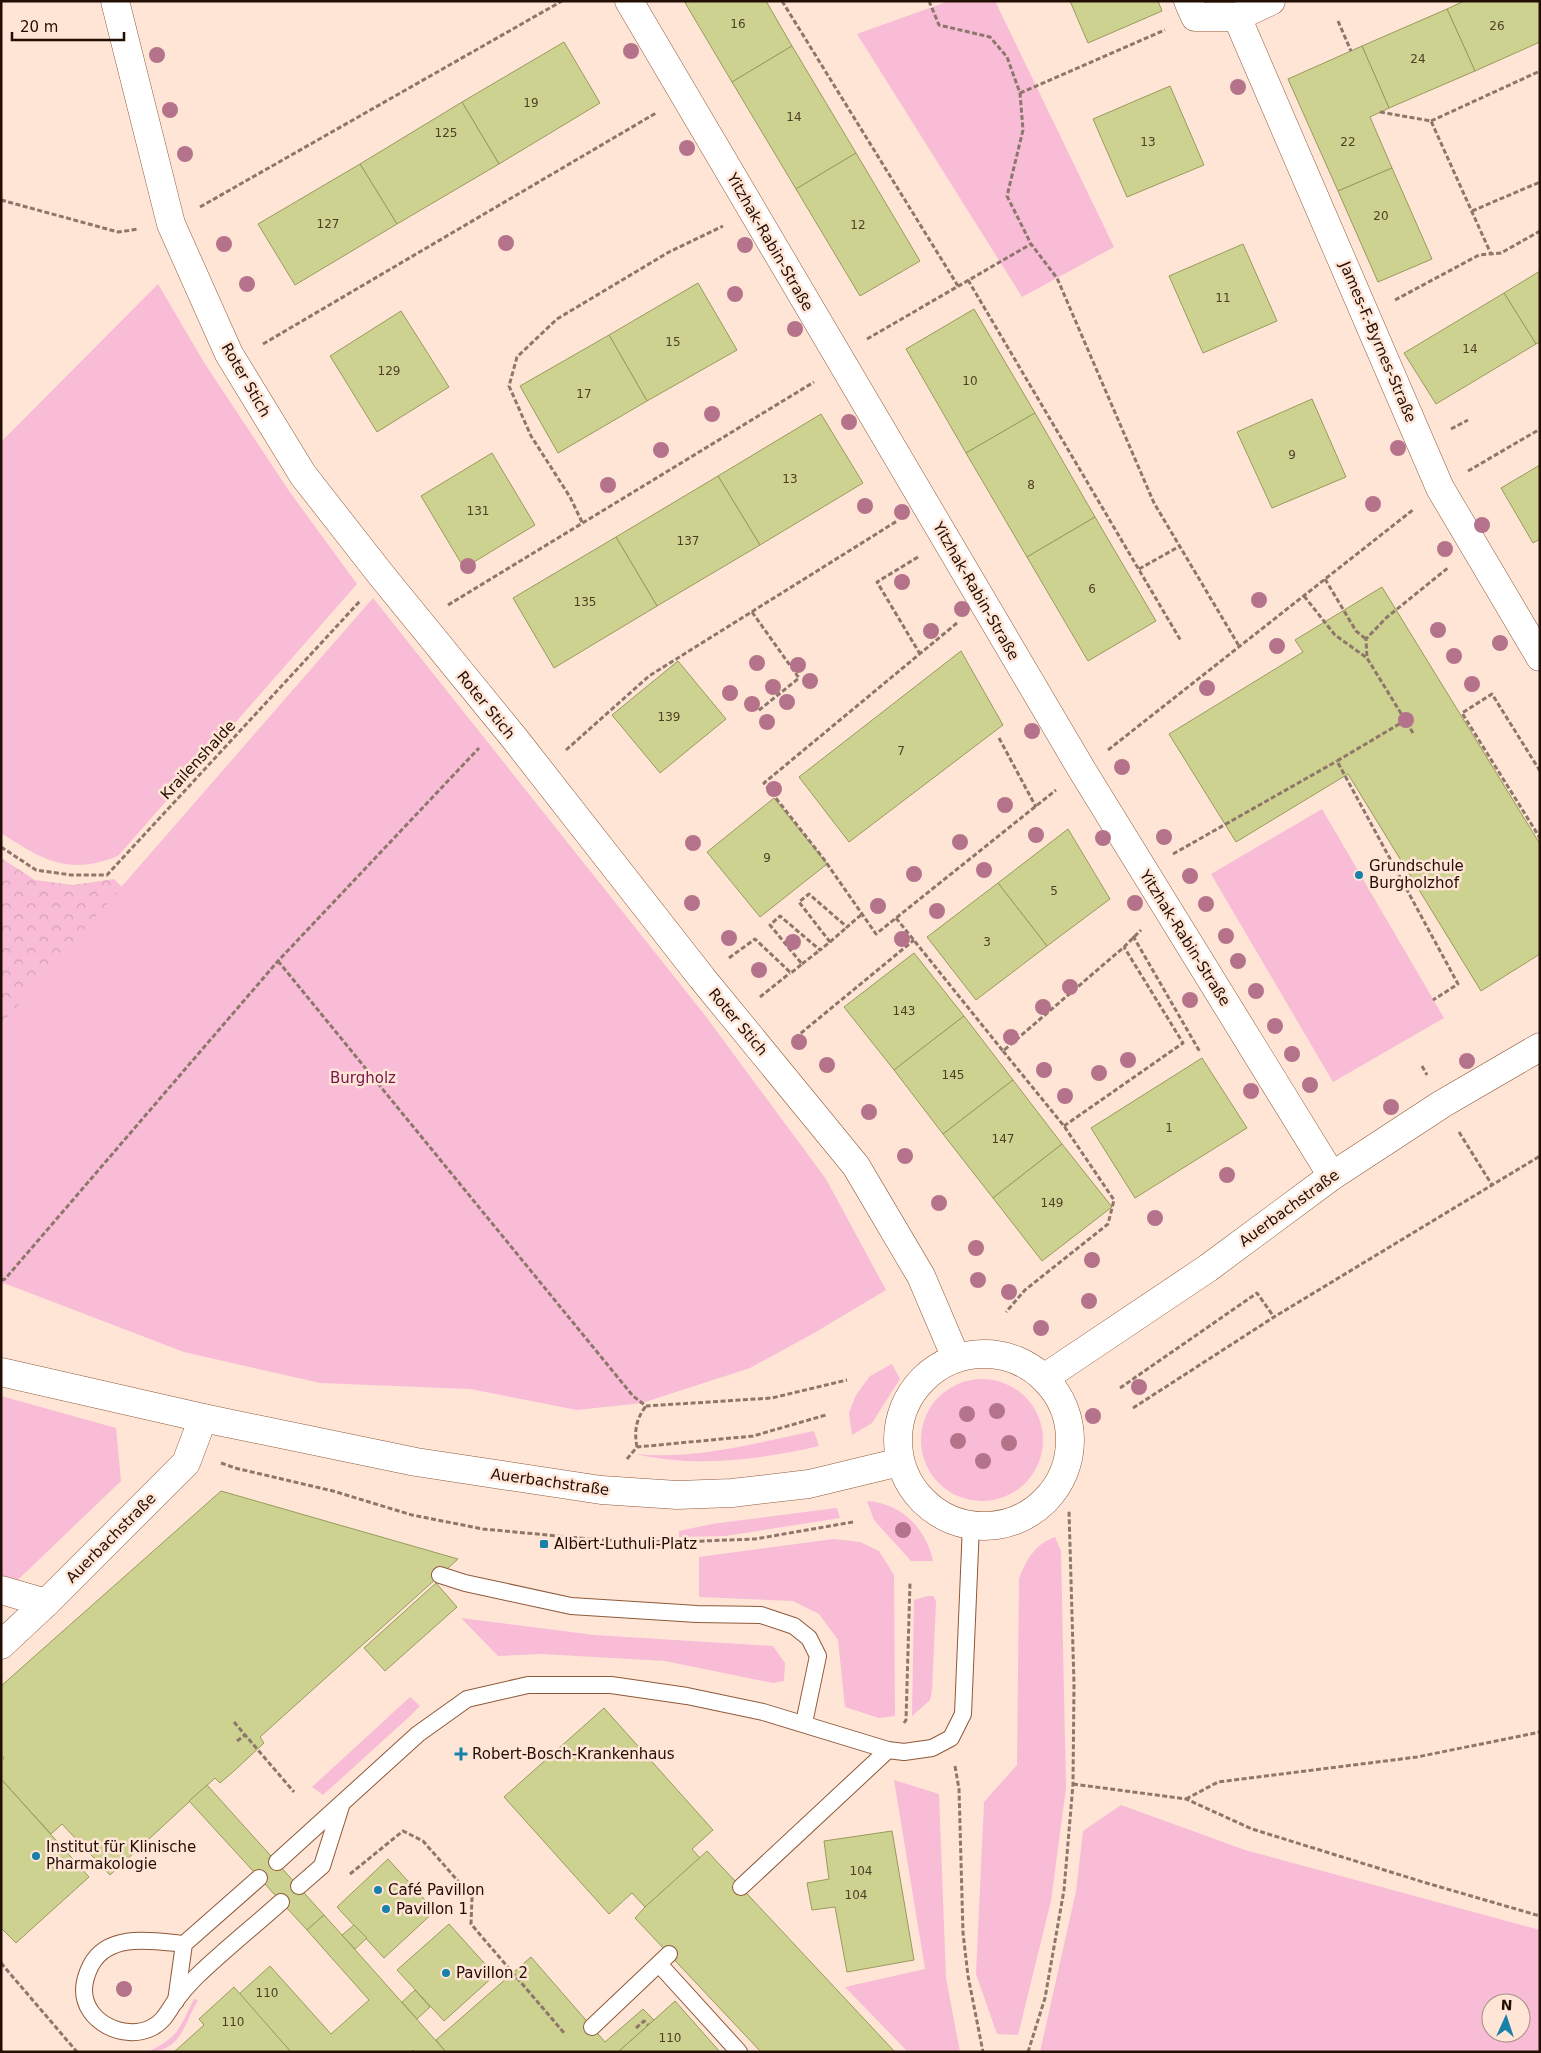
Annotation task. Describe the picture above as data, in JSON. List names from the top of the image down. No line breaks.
{"streets":{"street":["Yitzhak-Rabin-Straße","James-F.-Byrnes-Straße","Roter Stich","Auerbachstraße"],"path":["Krailenshalde"]},"crossings":[["Yitzhak-Rabin-Straße","Auerbachstraße"],["Roter Stich","Krailenshalde"],["Roter Stich","Auerbachstraße"]],"parks":["Burgholz"],"places":{"other":["Grundschule Burgholzhof","Institut für Klinische Pharmakologie","Café Pavillon","Pavillon 1","Pavillon 2"],"transit":["Albert-Luthuli-Platz"],"health":["Robert-Bosch-Krankenhaus"]},"house_numbers":["16","26","24","19","14","125","13","22","20","127","12","11","15","14","129","10","17","9","13","8","131","137","6","135","139","7","9","5","3","143","145","1","147","149","104","104","110","110","110"],"scale_bar":"20 m","north":"top"}
